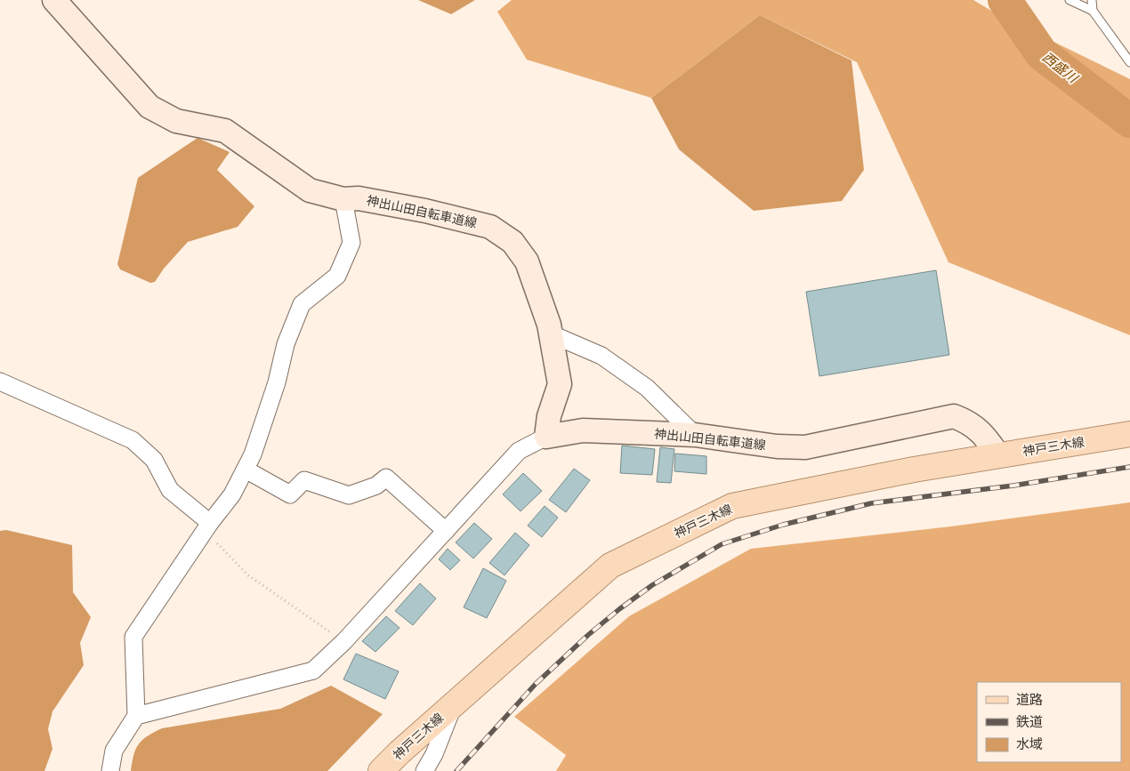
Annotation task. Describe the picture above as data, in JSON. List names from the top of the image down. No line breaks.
{"streets":{"main road":["神出山田自転車道線","神戸三木線"]},"crossings":[["神出山田自転車道線","神戸三木線"]],"water":["西盛川"],"legend":["道路","鉄道","水域"]}
